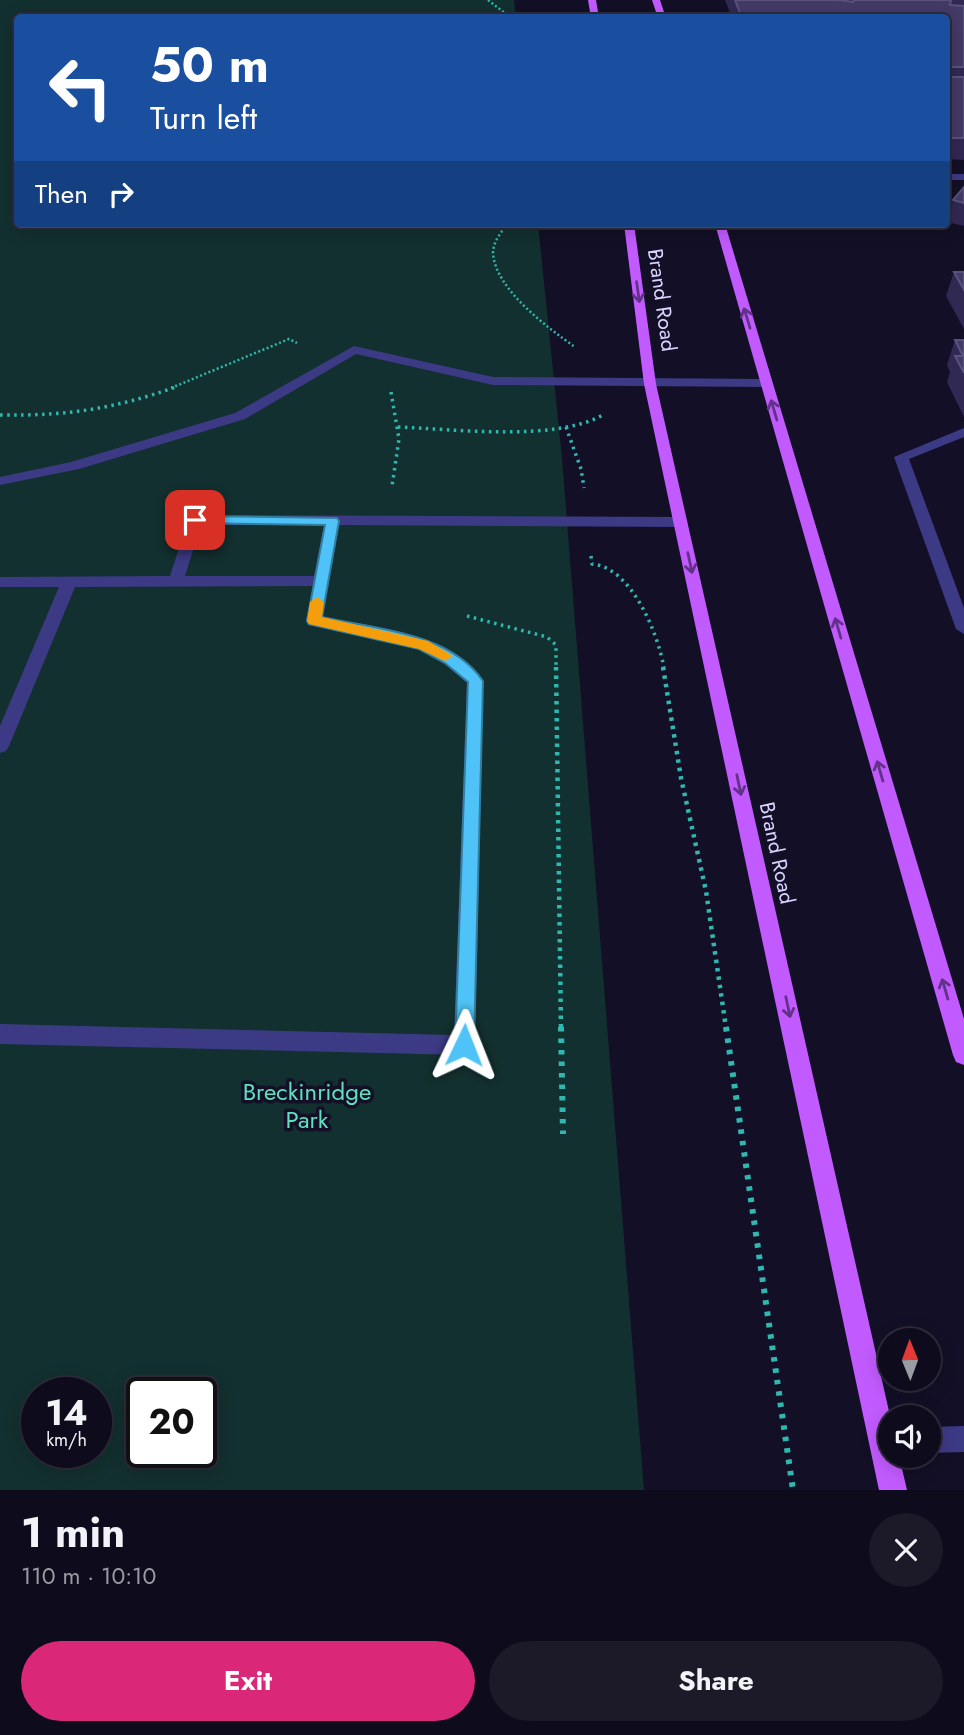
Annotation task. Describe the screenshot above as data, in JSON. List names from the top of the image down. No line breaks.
{"streets":{"main road":["Brand Road"]},"parks":["Breckinridge Park"],"north":"top","page":{"turn":["50 m","Turn left"],"then":"Then","speed":"14 km/h","limit":"20","heading":["1 min","110 m · 10:10"],"buttons":["Exit","Share"]}}
